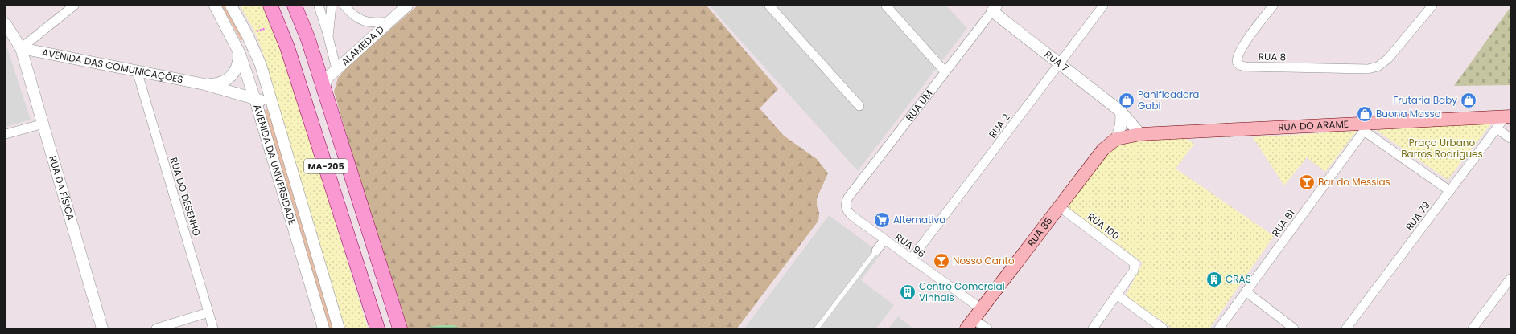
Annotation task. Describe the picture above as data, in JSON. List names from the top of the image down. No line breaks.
{"streets":{"main road":["RUA DO ARAME","MA-205","RUA 85"],"street":["ALAMEDA D","RUA 8","RUA 7","AVENIDA DAS COMUNICAÇÕES","RUA UM","RUA 2","AVENIDA DA UNIVERSIDADE","RUA DA FÍSICA","RUA DO DESENHO","RUA 79","RUA 81","RUA 100","RUA 96"]},"crossings":[["ALAMEDA D","MA-205"],["RUA 7","RUA UM"],["RUA 7","RUA 2"],["RUA 7","RUA DO ARAME"],["AVENIDA DAS COMUNICAÇÕES","AVENIDA DA UNIVERSIDADE"],["AVENIDA DAS COMUNICAÇÕES","RUA DA FÍSICA"],["AVENIDA DAS COMUNICAÇÕES","RUA DO DESENHO"],["RUA UM","RUA 96"],["RUA 2","RUA 96"],["RUA DO ARAME","RUA 79"],["RUA DO ARAME","RUA 81"],["RUA DO ARAME","RUA 85"],["RUA 100","RUA 85"],["RUA 85","RUA 96"]],"parks":["Praça Urbano Barros Rodrigues"],"places":{"shop":["Panificadora Gabi","Frutaria Baby","Buona Massa"],"bar":["Bar do Messias","Nosso Canto"],"supermarket":["Alternativa"],"building":["CRAS","Centro Comercial Vinhais"]}}
